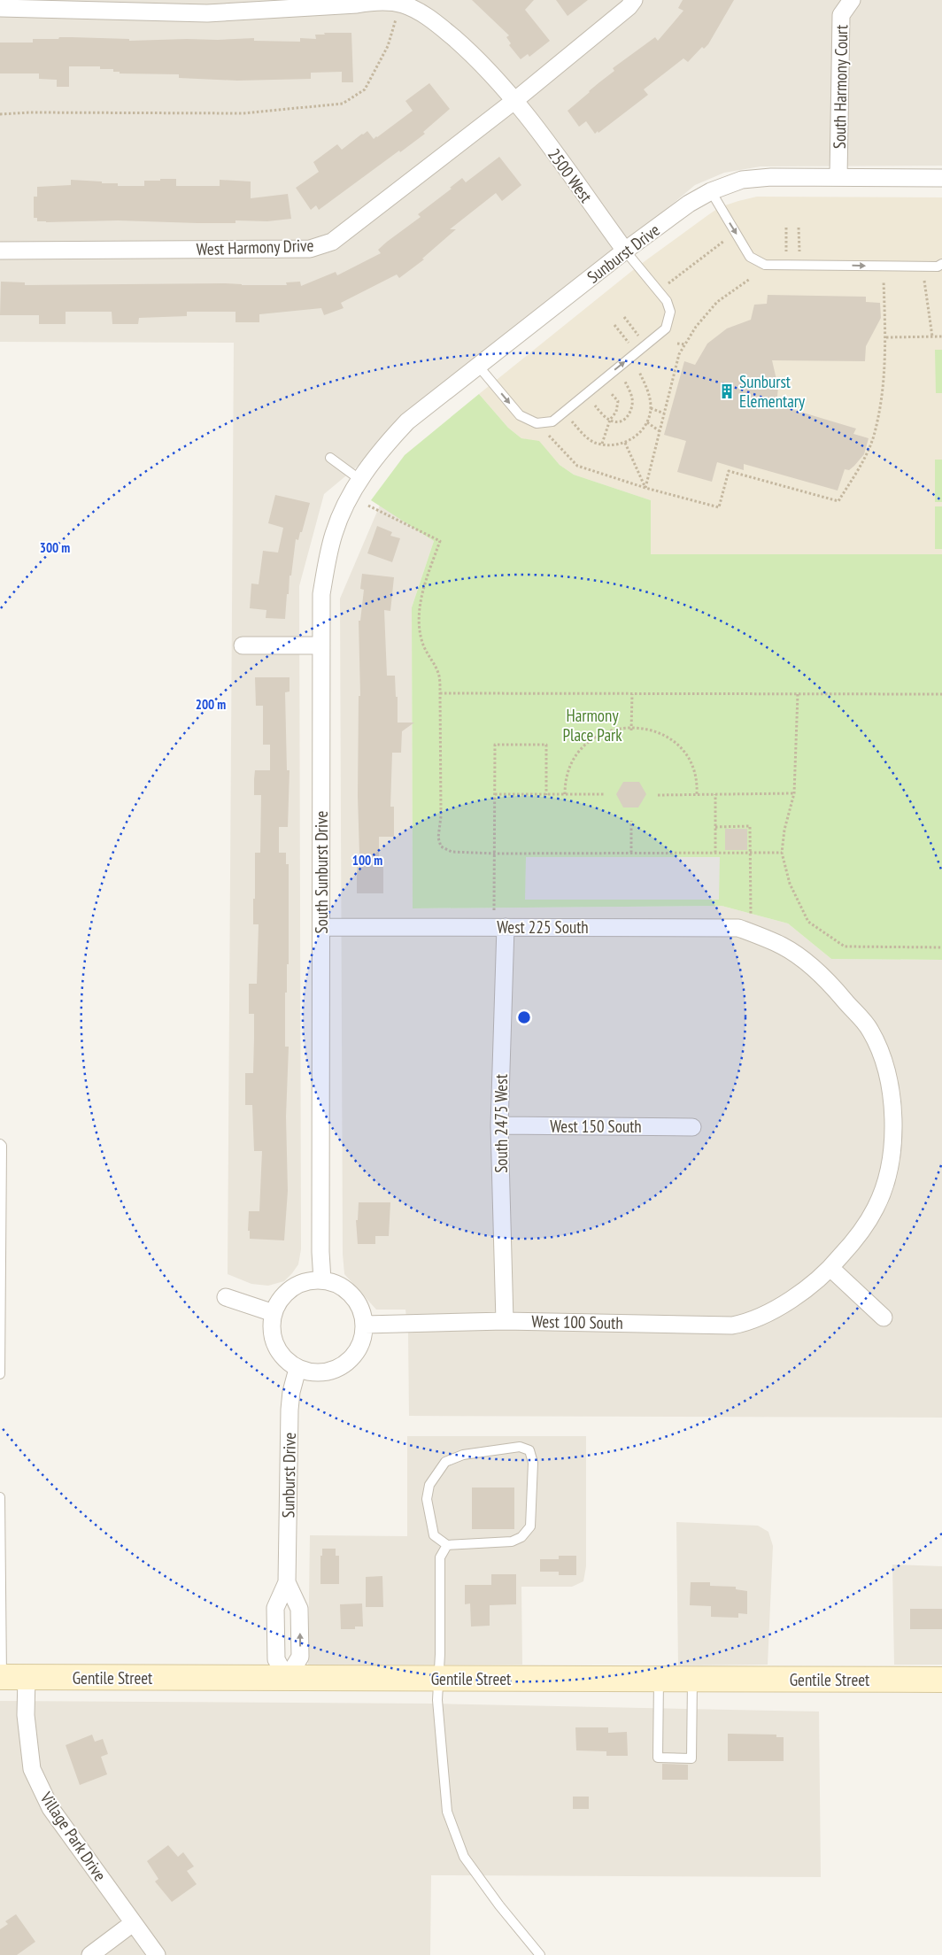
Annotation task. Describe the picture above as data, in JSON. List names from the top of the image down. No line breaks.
{"streets":{"main road":["Gentile Street"],"street":["South Harmony Court","2500 West","West Harmony Drive","Sunburst Drive","South Sunburst Drive","West 225 South","South 2475 West","West 150 South","West 100 South","Village Park Drive"]},"crossings":[["South Harmony Court","Sunburst Drive"],["2500 West","West Harmony Drive"],["2500 West","Sunburst Drive"],["Sunburst Drive","South Sunburst Drive"],["Sunburst Drive","West 100 South"],["Sunburst Drive","Gentile Street"],["South Sunburst Drive","West 225 South"],["South Sunburst Drive","West 100 South"],["West 225 South","South 2475 West"],["West 225 South","West 100 South"],["South 2475 West","West 150 South"],["South 2475 West","West 100 South"],["Gentile Street","Village Park Drive"]],"parks":["Harmony Place Park"],"places":{"building":["Sunburst Elementary"]},"rings":["300 m","200 m","100 m"]}
